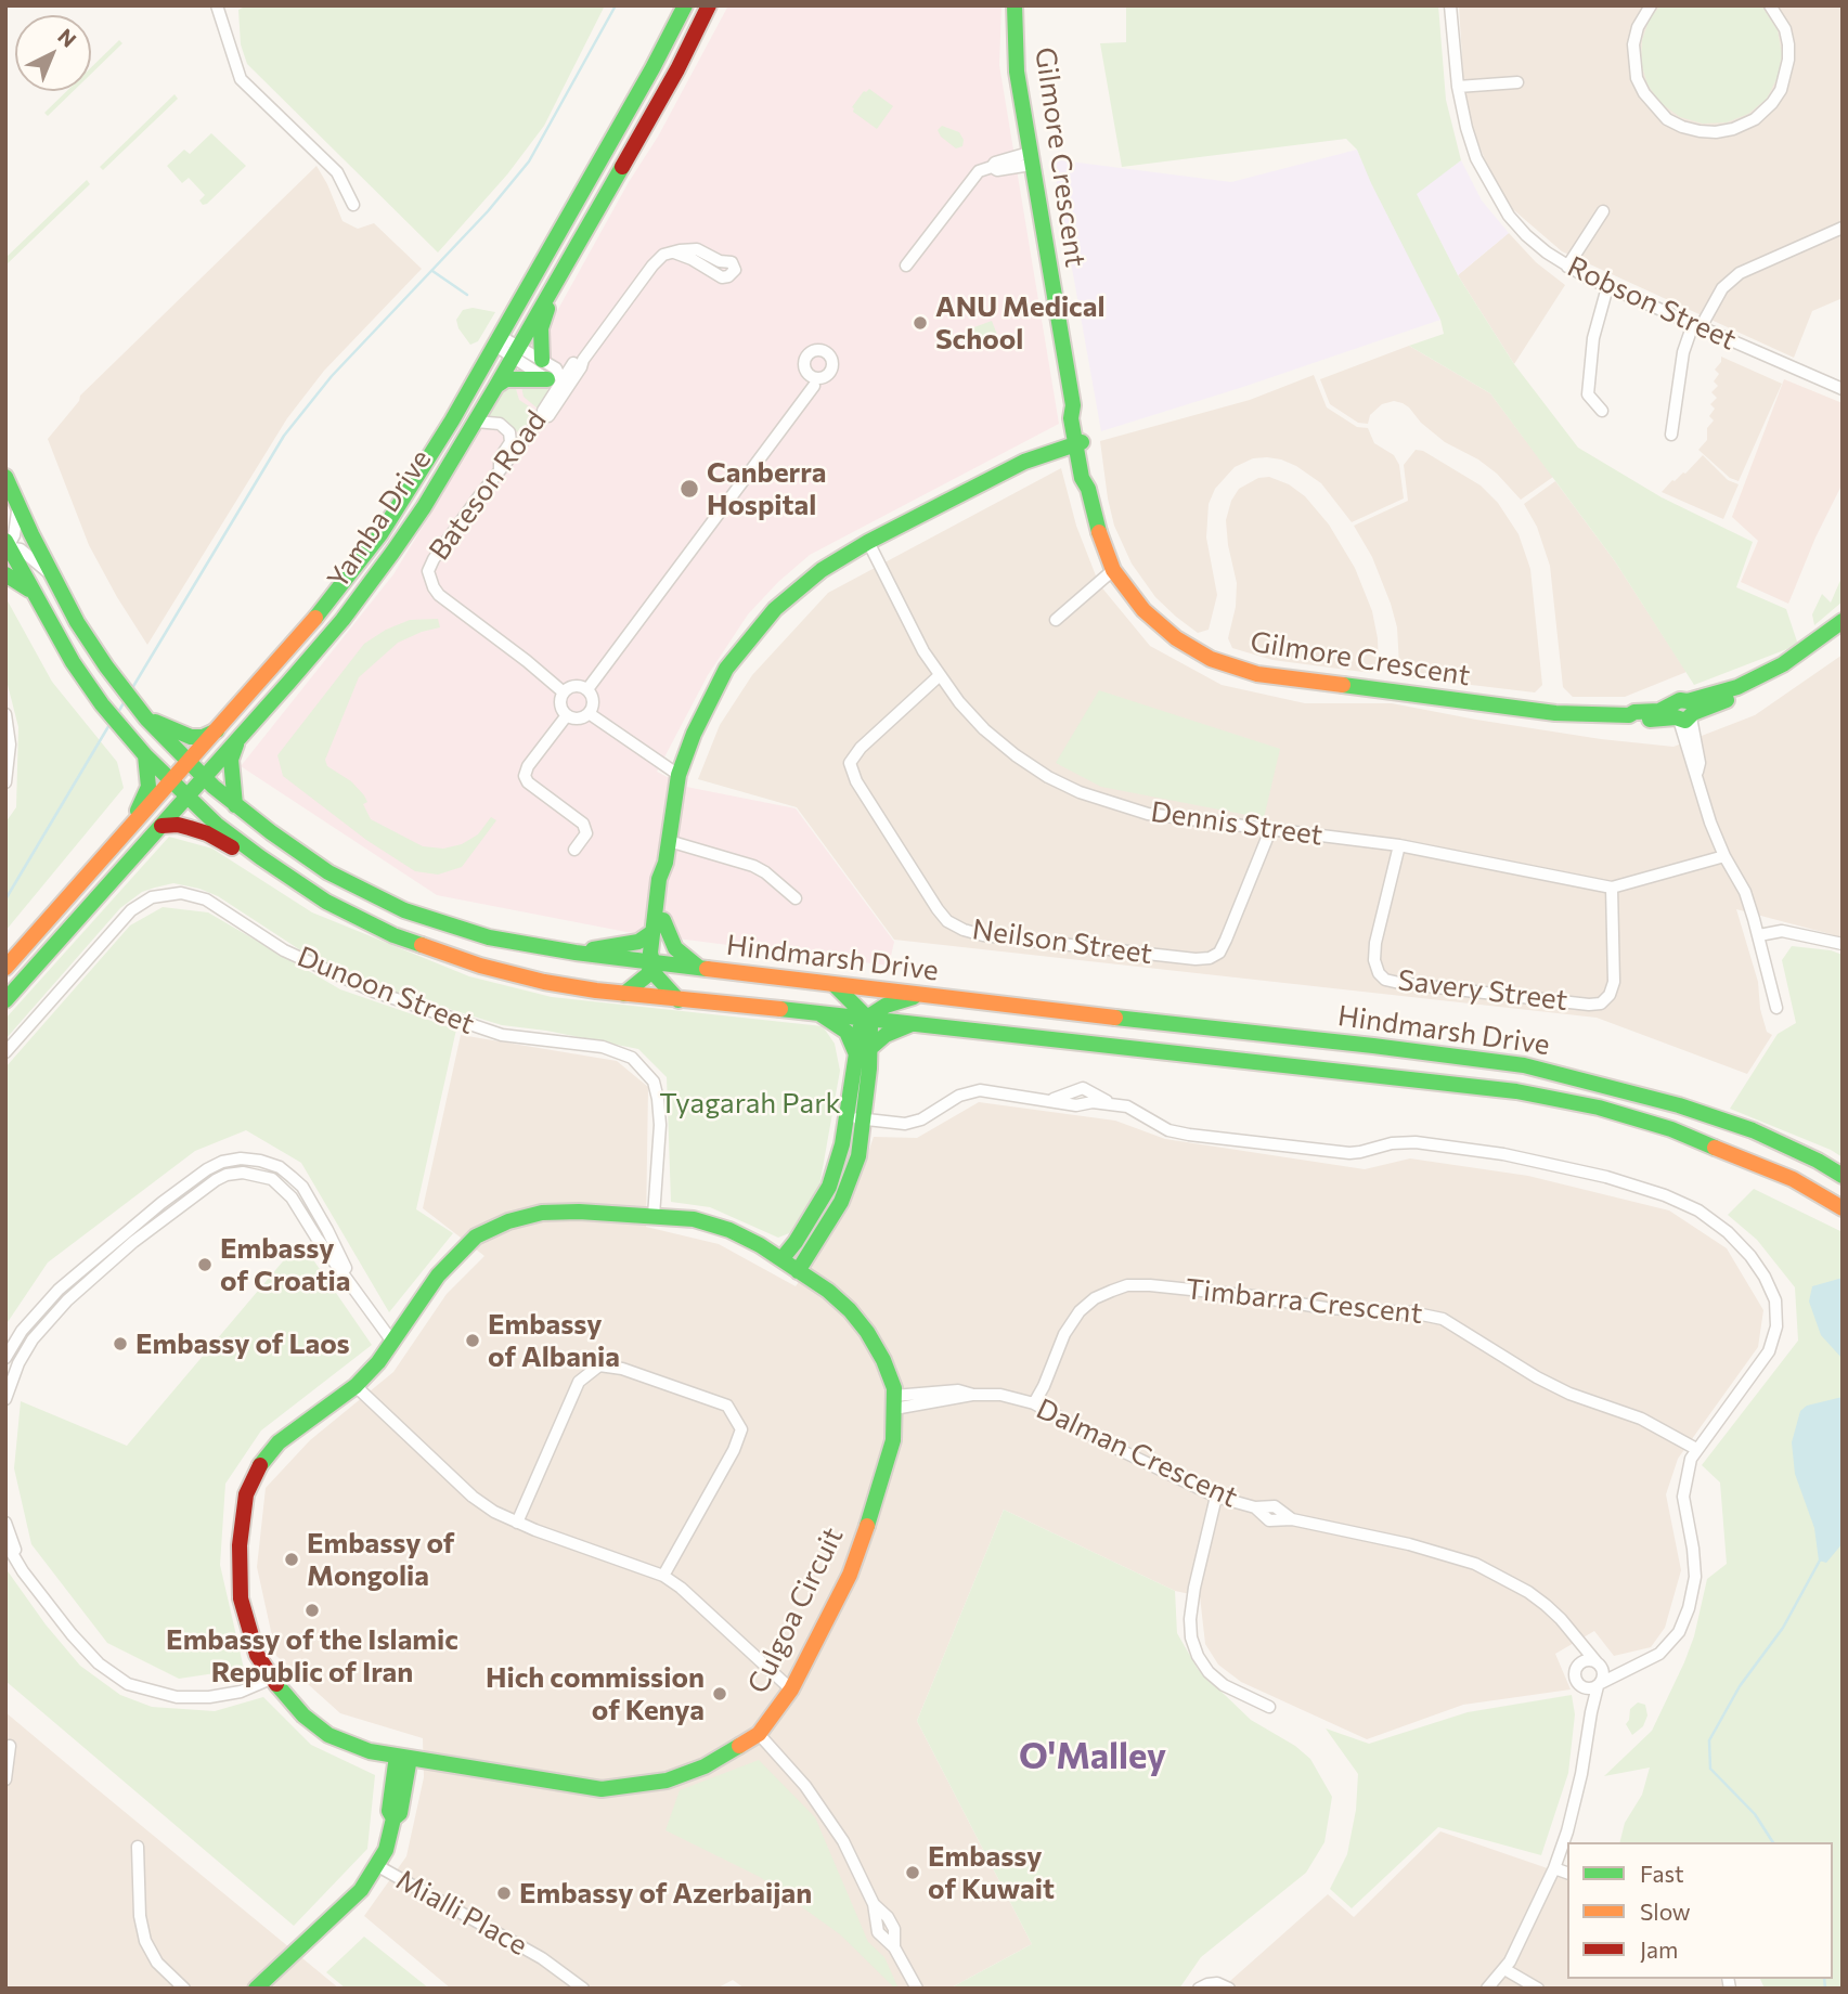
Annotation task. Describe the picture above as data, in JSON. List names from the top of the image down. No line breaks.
{"streets":{"main road":["Gilmore Crescent","Yamba Drive","Hindmarsh Drive","Culgoa Circuit"],"street":["Robson Street","Bateson Road","Dennis Street","Neilson Street","Dunoon Street","Savery Street","Timbarra Crescent","Dalman Crescent","Mialli Place"]},"crossings":[["Bateson Road","Yamba Drive"],["Yamba Drive","Hindmarsh Drive"],["Dennis Street","Neilson Street"],["Dennis Street","Savery Street"],["Dunoon Street","Culgoa Circuit"],["Timbarra Crescent","Dalman Crescent"],["Dalman Crescent","Culgoa Circuit"]],"districts":["O'Malley"],"parks":["Tyagarah Park"],"places":["ANU Medical School","Canberra Hospital","Embassy of Croatia","Embassy of Albania","Embassy of Laos","Embassy of Mongolia","Embassy of the Islamic Republic of Iran","Hich commission of Kenya","Embassy of Kuwait","Embassy of Azerbaijan"],"legend":["Fast","Slow","Jam"],"north":"top right"}
